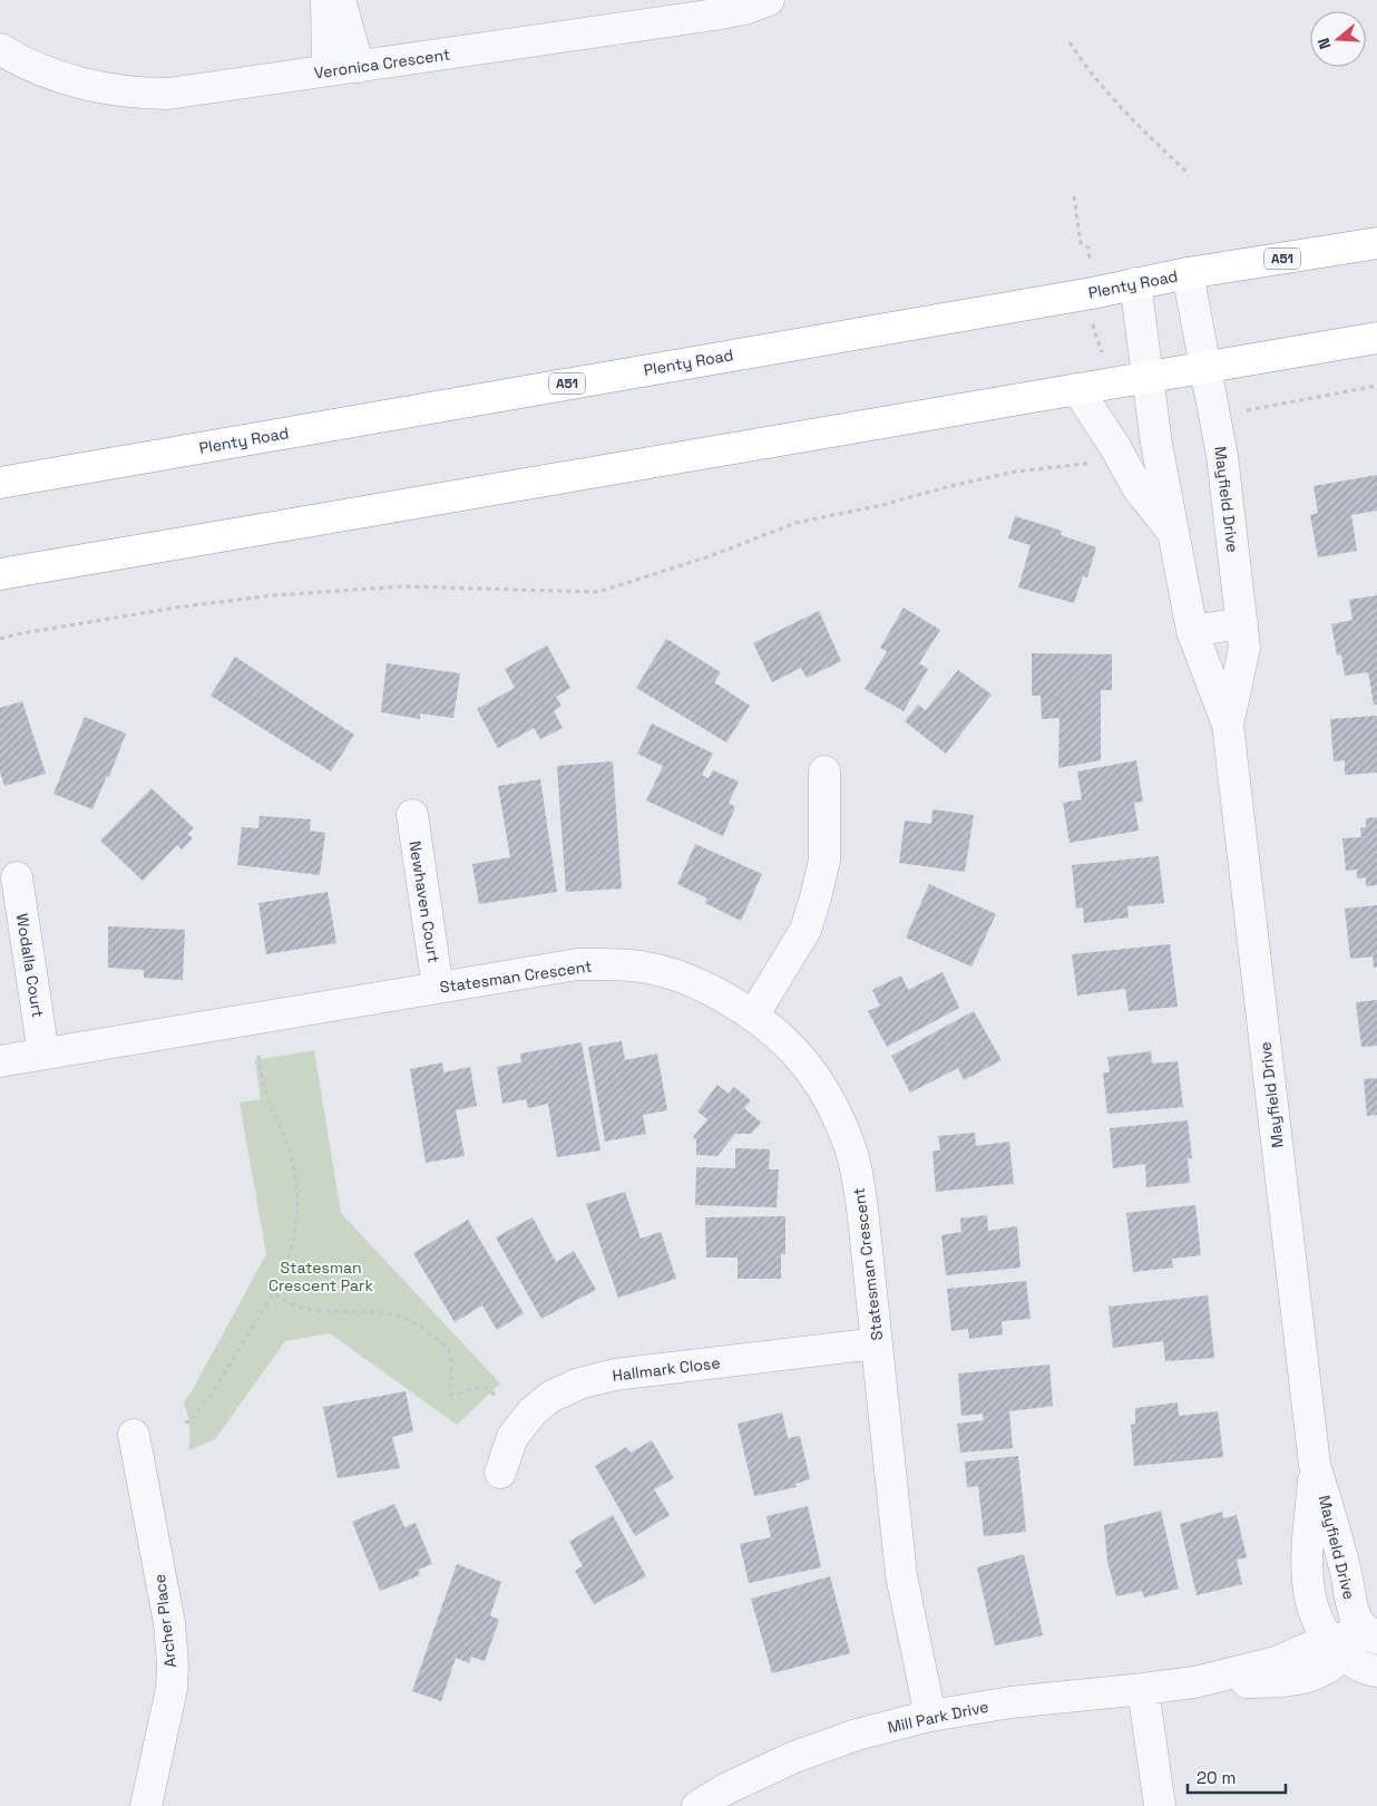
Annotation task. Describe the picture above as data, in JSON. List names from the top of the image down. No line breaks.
{"streets":{"highway":["A51","Plenty Road"],"street":["Veronica Crescent","Mayfield Drive","Newhaven Court","Wodalla Court","Statesman Crescent","Hallmark Close","Archer Place","Mill Park Drive"]},"crossings":[["Plenty Road","Mayfield Drive"],["Mayfield Drive","Mill Park Drive"],["Newhaven Court","Statesman Crescent"],["Wodalla Court","Statesman Crescent"],["Statesman Crescent","Hallmark Close"],["Statesman Crescent","Mill Park Drive"]],"parks":["Statesman Crescent Park"],"scale_bar":"20 m","north":"left"}
